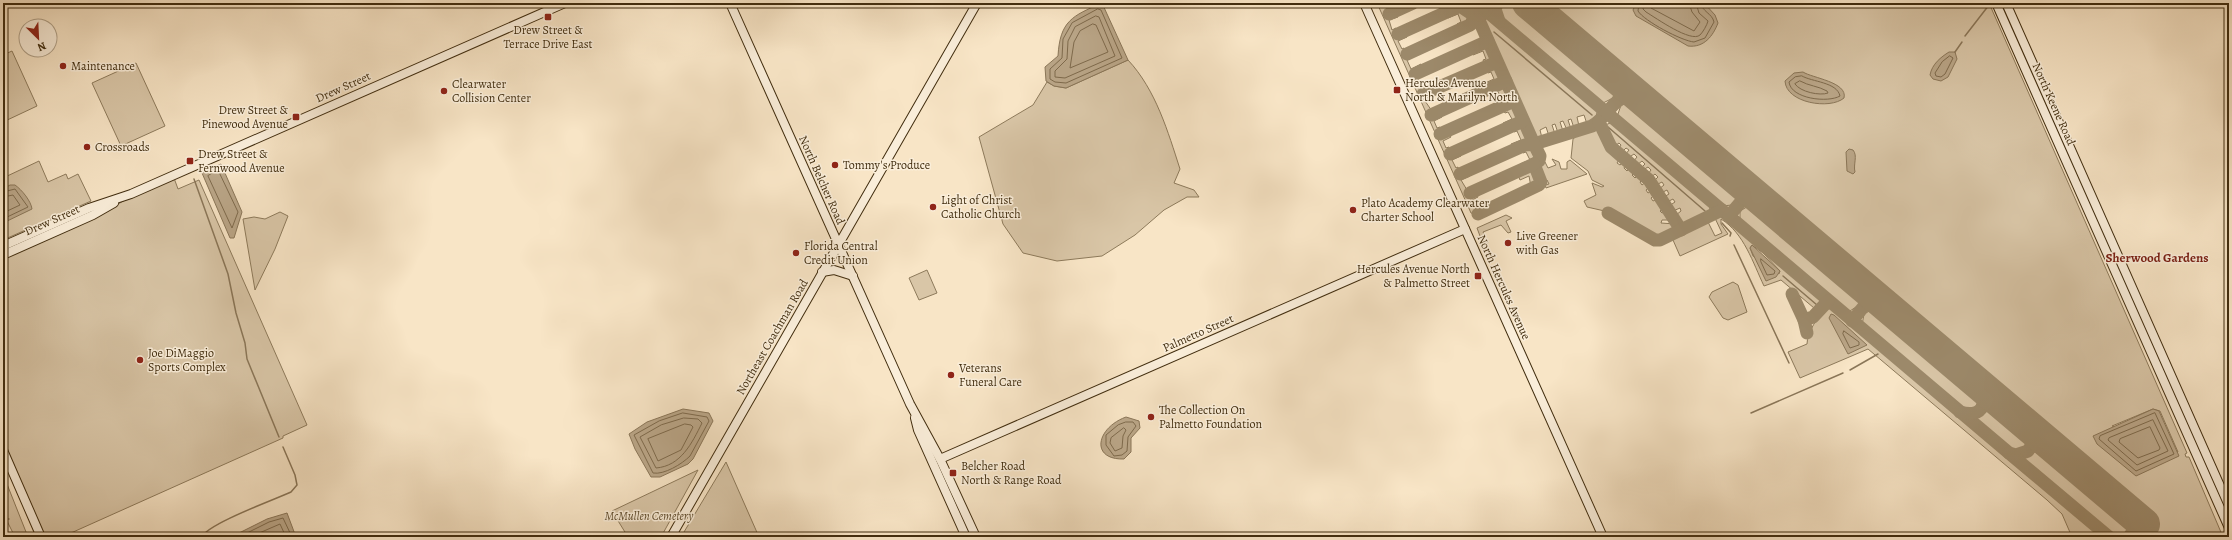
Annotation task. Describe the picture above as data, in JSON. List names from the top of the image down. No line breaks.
{"streets":{"main road":["Drew Street","North Keene Road","North Belcher Road","North Hercules Avenue","Palmetto Street","Northeast Coachman Road"]},"crossings":[["North Belcher Road","Palmetto Street"],["North Belcher Road","Northeast Coachman Road"],["North Hercules Avenue","Palmetto Street"]],"districts":["Sherwood Gardens"],"parks":["McMullen Cemetery"],"places":{"transit":["Drew Street & Terrace Drive East","Hercules Avenue North & Marilyn North","Drew Street & Pinewood Avenue","Drew Street & Fernwood Avenue","Hercules Avenue North & Palmetto Street","Belcher Road North & Range Road"],"other":["Maintenance","Clearwater Collision Center","Crossroads","Tommy's Produce","Light of Christ Catholic Church","Plato Academy Clearwater Charter School","Live Greener with Gas","Florida Central Credit Union","Joe DiMaggio Sports Complex","Veterans Funeral Care","The Collection On Palmetto Foundation"]},"north":"bottom right"}
